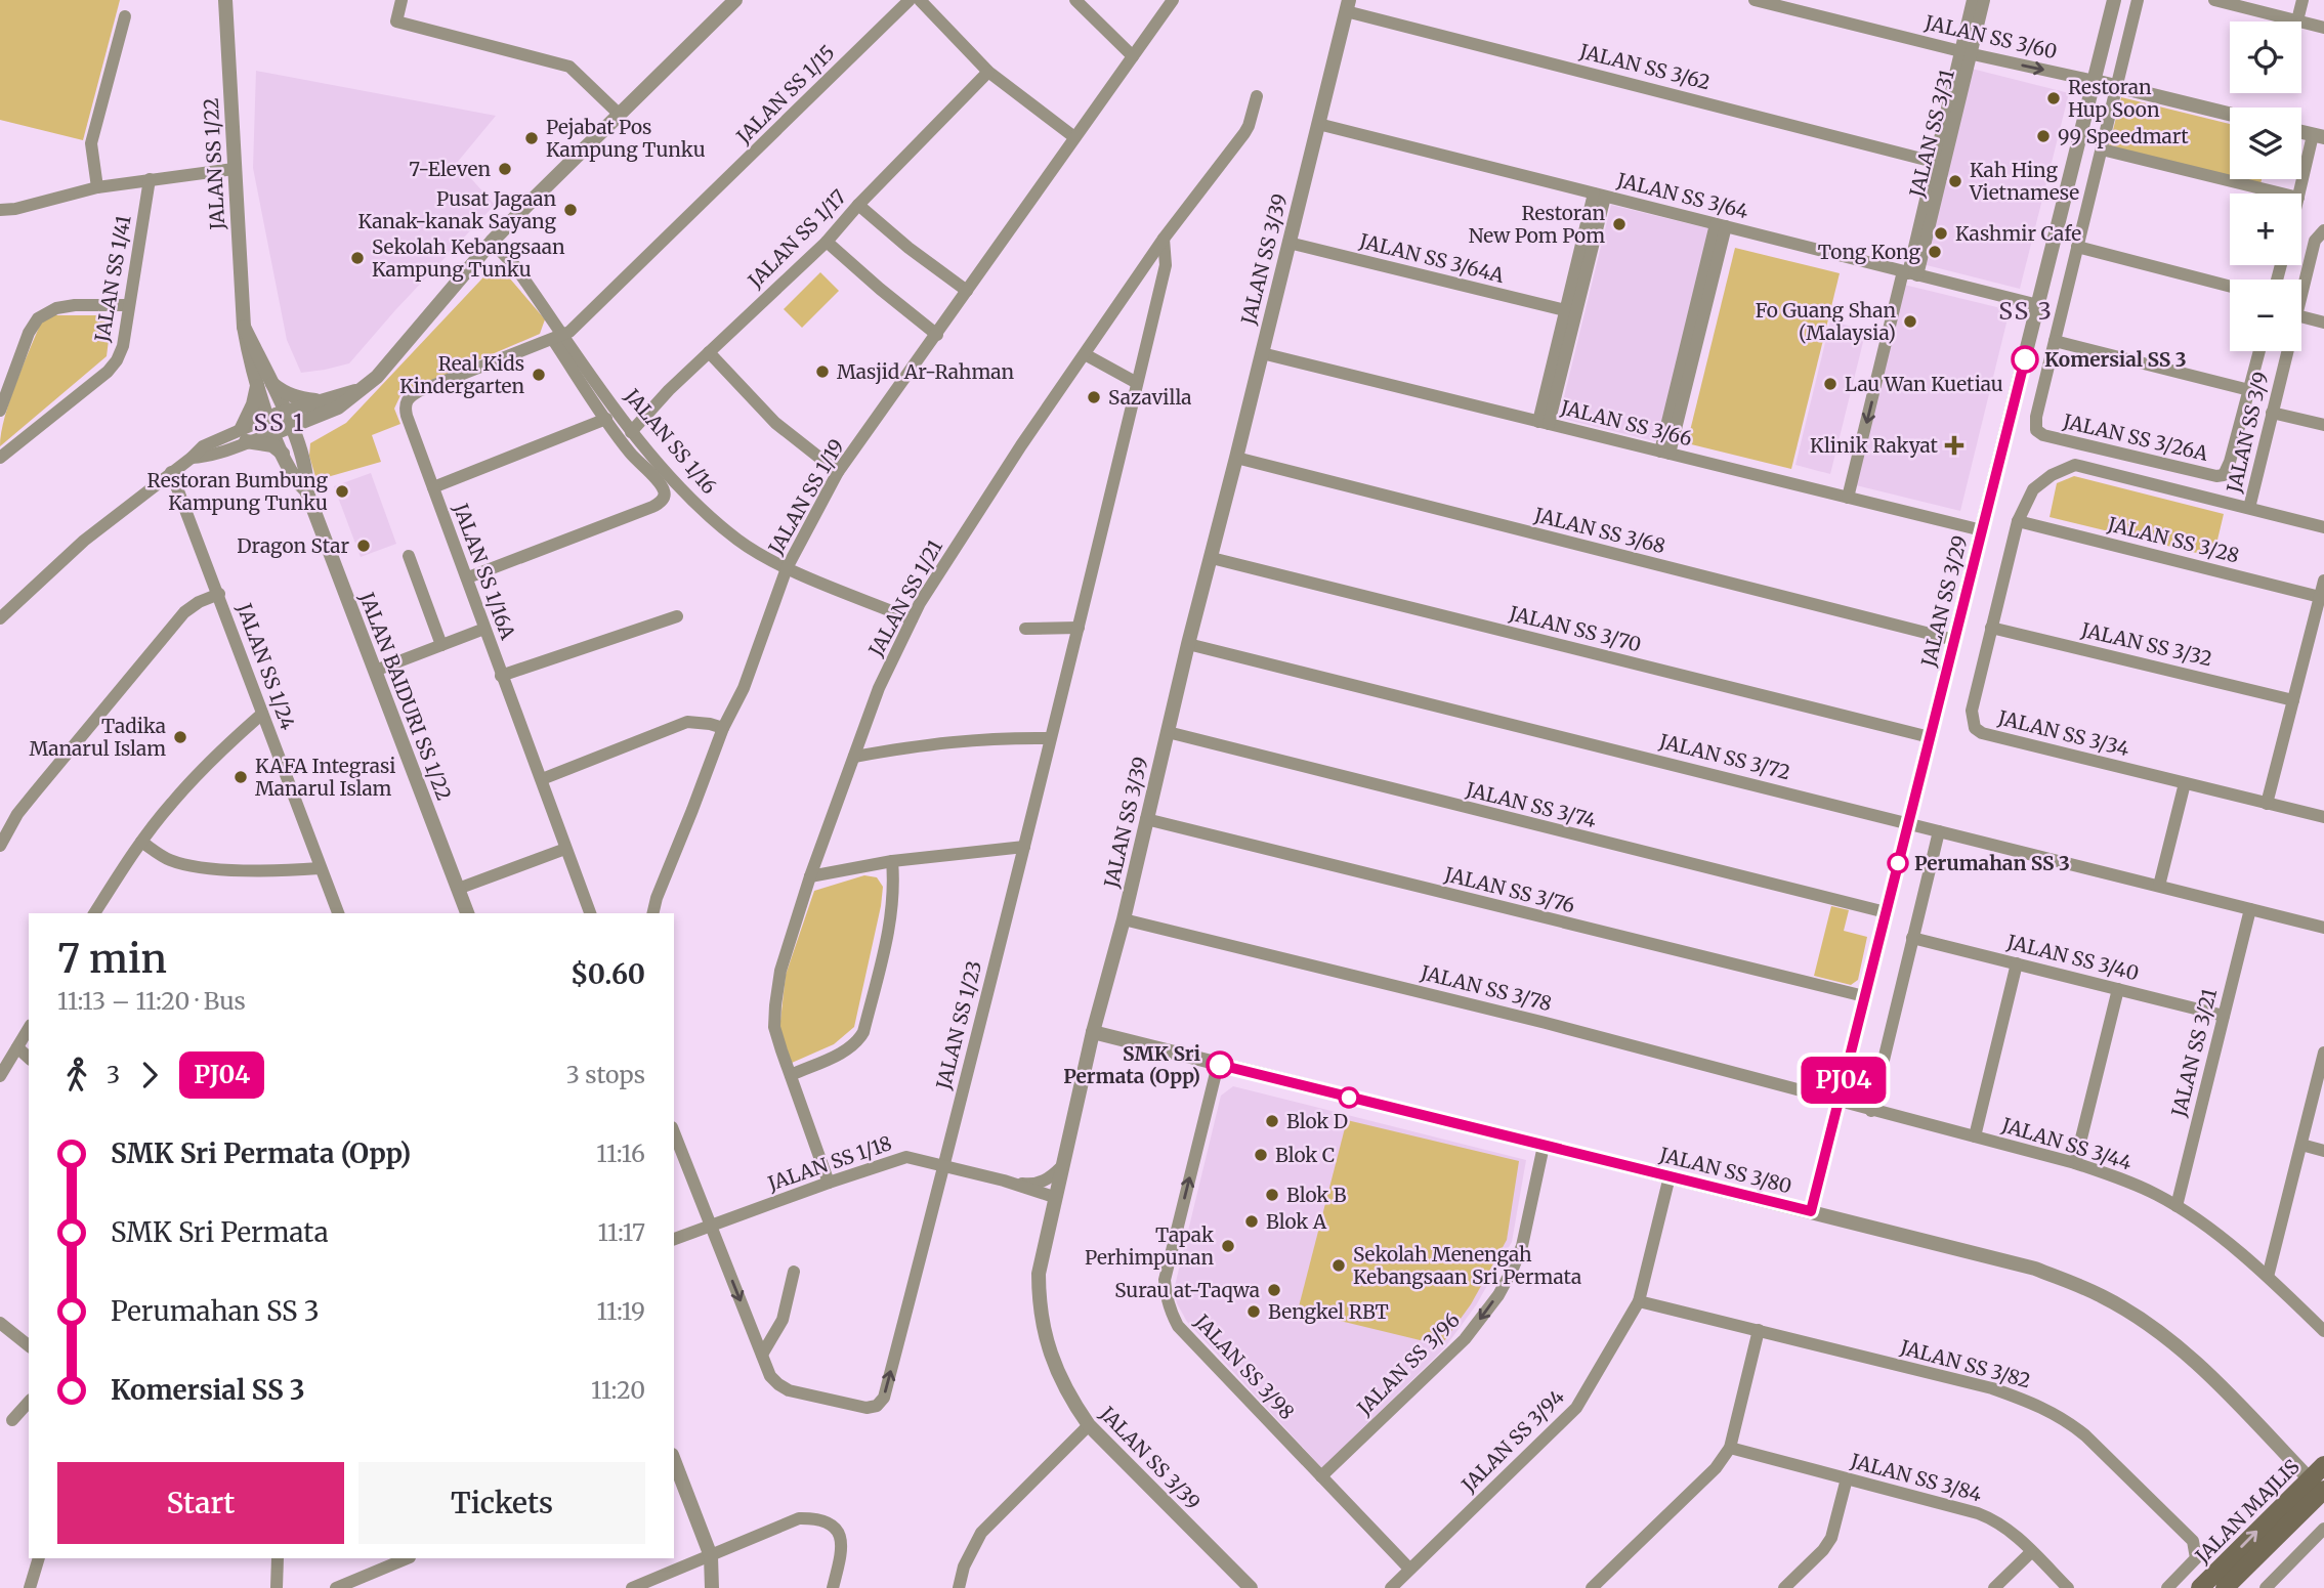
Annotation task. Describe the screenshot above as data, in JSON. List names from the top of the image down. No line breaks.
{"streets":{"main road":["JALAN MAJLIS"],"street":["JALAN SS 3/60","JALAN SS 3/62","JALAN SS 1/15","JALAN SS 3/31","JALAN SS 1/22","JALAN SS 3/64","JALAN SS 1/17","JALAN SS 3/64A","JALAN SS 3/39","JALAN SS 1/41","JALAN SS 3/66","JALAN SS 3/9","JALAN SS 3/26A","JALAN SS 1/16","JALAN SS 1/19","JALAN SS 3/68","JALAN SS 3/28","JALAN SS 1/16A","JALAN SS 1/21","JALAN SS 3/29","JALAN SS 3/70","JALAN SS 3/32","JALAN SS 1/24","JALAN BAIDURI SS 1/22","JALAN SS 3/34","JALAN SS 3/72","JALAN SS 3/74","JALAN SS 3/76","JALAN SS 3/40","JALAN SS 3/78","JALAN SS 1/23","JALAN SS 3/21","JALAN SS 3/44","JALAN SS 1/18","JALAN SS 3/80","JALAN SS 3/96","JALAN SS 3/82","JALAN SS 3/98","JALAN SS 3/94","JALAN SS 3/84"]},"crossings":[["JALAN SS 3/60","JALAN SS 3/31"],["JALAN SS 3/60","JALAN SS 3/29"],["JALAN SS 3/62","JALAN SS 3/31"],["JALAN SS 3/62","JALAN SS 3/39"],["JALAN SS 1/15","JALAN SS 1/16"],["JALAN SS 1/15","JALAN SS 1/16A"],["JALAN SS 3/31","JALAN SS 3/64"],["JALAN SS 1/22","JALAN BAIDURI SS 1/22"],["JALAN SS 3/64","JALAN SS 3/39"],["JALAN SS 3/64","JALAN SS 3/29"],["JALAN SS 1/17","JALAN SS 1/16"],["JALAN SS 3/64A","JALAN SS 3/39"],["JALAN SS 3/39","JALAN SS 3/66"],["JALAN SS 3/39","JALAN SS 3/68"],["JALAN SS 3/39","JALAN SS 3/70"],["JALAN SS 3/39","JALAN SS 3/72"],["JALAN SS 3/39","JALAN SS 3/74"],["JALAN SS 3/39","JALAN SS 3/76"],["JALAN SS 3/39","JALAN SS 3/78"],["JALAN SS 3/39","JALAN SS 1/18"],["JALAN SS 3/39","JALAN SS 3/80"],["JALAN SS 3/66","JALAN SS 3/29"],["JALAN SS 3/9","JALAN SS 3/34"],["JALAN SS 1/16","JALAN SS 1/19"],["JALAN SS 1/16","JALAN SS 1/16A"],["JALAN SS 1/16","JALAN SS 1/21"],["JALAN SS 3/68","JALAN SS 3/29"],["JALAN SS 3/28","JALAN SS 3/34"],["JALAN SS 1/21","JALAN SS 1/23"],["JALAN SS 1/21","JALAN SS 1/18"],["JALAN SS 3/29","JALAN SS 3/70"],["JALAN SS 3/29","JALAN SS 3/72"],["JALAN SS 3/29","JALAN SS 3/74"],["JALAN SS 3/29","JALAN SS 3/76"],["JALAN SS 3/29","JALAN SS 3/78"],["JALAN SS 3/29","JALAN SS 3/44"],["JALAN SS 3/29","JALAN SS 3/80"],["JALAN SS 3/32","JALAN SS 3/34"],["JALAN SS 3/72","JALAN SS 3/21"],["JALAN SS 3/40","JALAN SS 3/21"],["JALAN SS 3/78","JALAN SS 3/44"],["JALAN SS 1/23","JALAN SS 1/18"],["JALAN SS 3/21","JALAN SS 3/44"],["JALAN SS 3/80","JALAN SS 3/96"],["JALAN SS 3/80","JALAN SS 3/98"],["JALAN SS 3/80","JALAN SS 3/94"],["JALAN SS 3/80","JALAN MAJLIS"],["JALAN SS 3/96","JALAN SS 3/98"],["JALAN SS 3/82","JALAN SS 3/94"],["JALAN SS 3/98","JALAN SS 3/94"]],"one_way":["JALAN SS 3/60","JALAN SS 3/96","JALAN SS 3/98"],"districts":["SS 3","SS 1"],"places":{"other":["Restoran Hup Soon","99 Speedmart","Pejabat Pos Kampung Tunku","7-Eleven","Kah Hing Vietnamese","Pusat Jagaan Kanak-kanak Sayang","Restoran New Pom Pom","Kashmir Cafe","Tong Kong","Sekolah Kebangsaan Kampung Tunku","Fo Guang Shan (Malaysia)","Komersial SS 3","Masjid Ar-Rahman","Real Kids Kindergarten","Lau Wan Kuetiau","Sazavilla","Restoran Bumbung Kampung Tunku","Dragon Star","Tadika Manarul Islam","KAFA Integrasi Manarul Islam","Perumahan SS 3","SMK Sri Permata (Opp)","Blok D","Blok C","Blok B","Blok A","Tapak Perhimpunan","Sekolah Menengah Kebangsaan Sri Permata","Surau at-Taqwa","Bengkel RBT"],"health":["Klinik Rakyat"]},"lines":["bus line PJ04"],"page":{"on_map":"PJ04","map_buttons":["+","−"],"heading":["7 min","11:13 – 11:20 · Bus","$0.60"],"legs":["3","PJ04","3 stops"],"list":[{"name":"SMK Sri Permata (Opp)","value":"11:16"},{"name":"SMK Sri Permata","value":"11:17"},{"name":"Perumahan SS 3","value":"11:19"},{"name":"Komersial SS 3","value":"11:20"}],"buttons":["Start","Tickets"]}}
